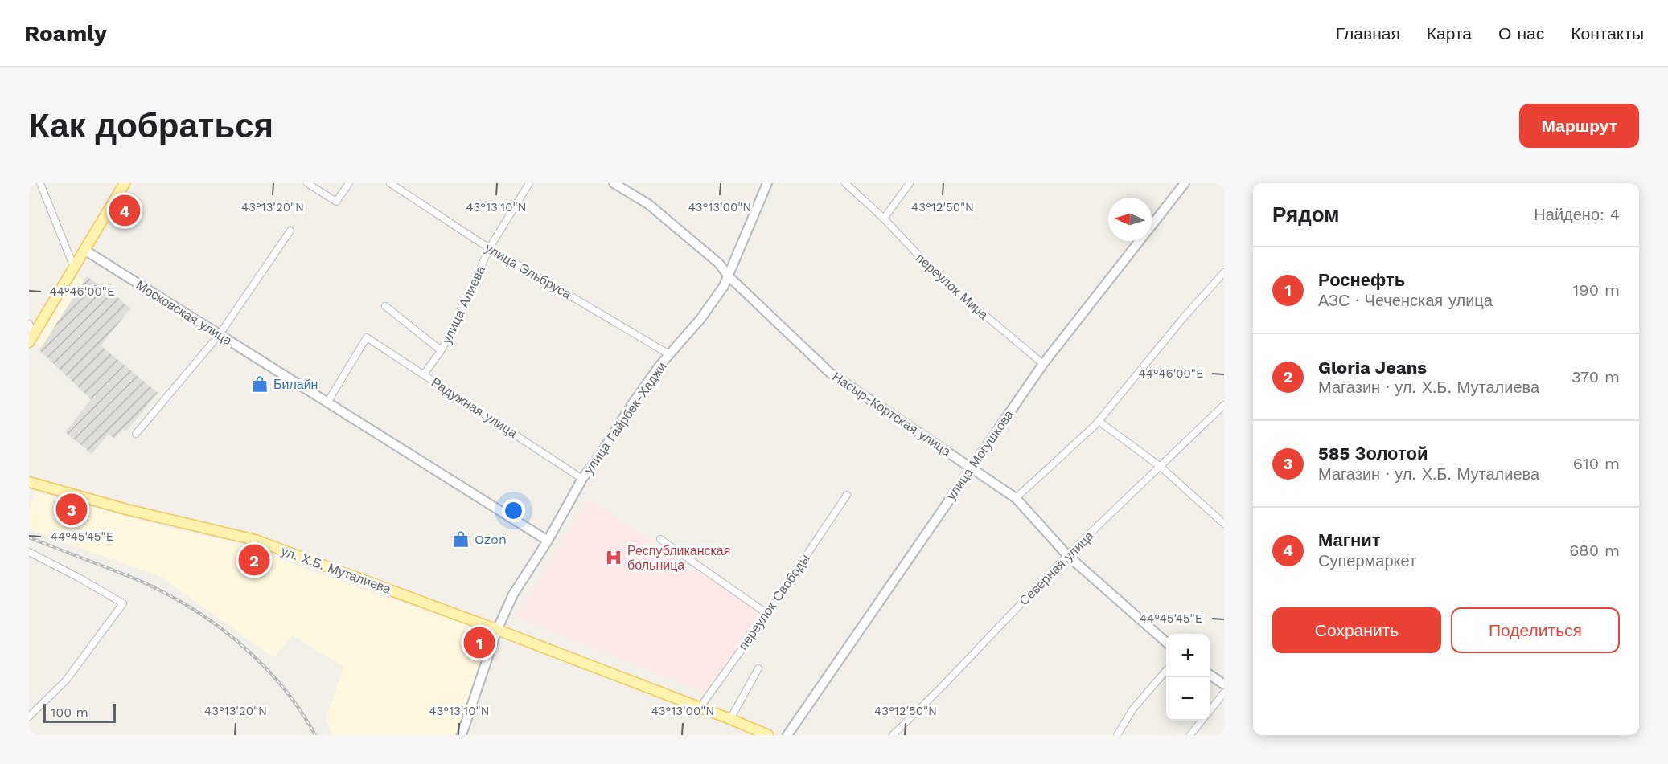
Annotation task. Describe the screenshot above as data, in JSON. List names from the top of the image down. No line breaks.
{"streets":{"main road":["ул. Х.Б. Муталиева"],"street":["улица Эльбруса","переулок Мира","улица Алиева","Московская улица","Радужная улица","Насыр-Кортская улица","улица Гайрбек-Хаджи","улица Могушкова","Северная улица","переулок Свободы"]},"crossings":[["улица Эльбруса","улица Алиева"],["улица Эльбруса","улица Гайрбек-Хаджи"],["переулок Мира","улица Могушкова"],["улица Алиева","Радужная улица"],["Московская улица","Радужная улица"],["Московская улица","улица Гайрбек-Хаджи"],["Радужная улица","улица Гайрбек-Хаджи"],["Насыр-Кортская улица","улица Гайрбек-Хаджи"],["Насыр-Кортская улица","улица Могушкова"],["Насыр-Кортская улица","Северная улица"],["улица Гайрбек-Хаджи","ул. Х.Б. Муталиева"]],"places":{"shop":["Билайн","Ozon"],"hospital":["Республиканская больница"]},"scale_bar":"100 m","north":"left","page":{"header":"Roamly","nav":["Главная","Карта","О нас","Контакты"],"buttons":["Маршрут",["Сохранить","Поделиться"]],"title":"Как добраться","heading":["Рядом","Найдено: 4"],"pins":["4","3","2","1"],"list":[{"mark":"1","name":"Роснефть","note":"АЗС · Чеченская улица","value":"190 m"},{"mark":"2","name":"Gloria Jeans","note":"Магазин · ул. Х.Б. Муталиева","value":"370 m"},{"mark":"3","name":"585 Золотой","note":"Магазин · ул. Х.Б. Муталиева","value":"610 m"},{"mark":"4","name":"Магнит","note":"Супермаркет","value":"680 m"}],"map_buttons":["+","−"],"scale":"100 m"},"coordinates":["43°13'20\"N","43°13'10\"N","43°13'00\"N","43°12'50\"N","44°46'00\"E","44°45'45\"E"]}
